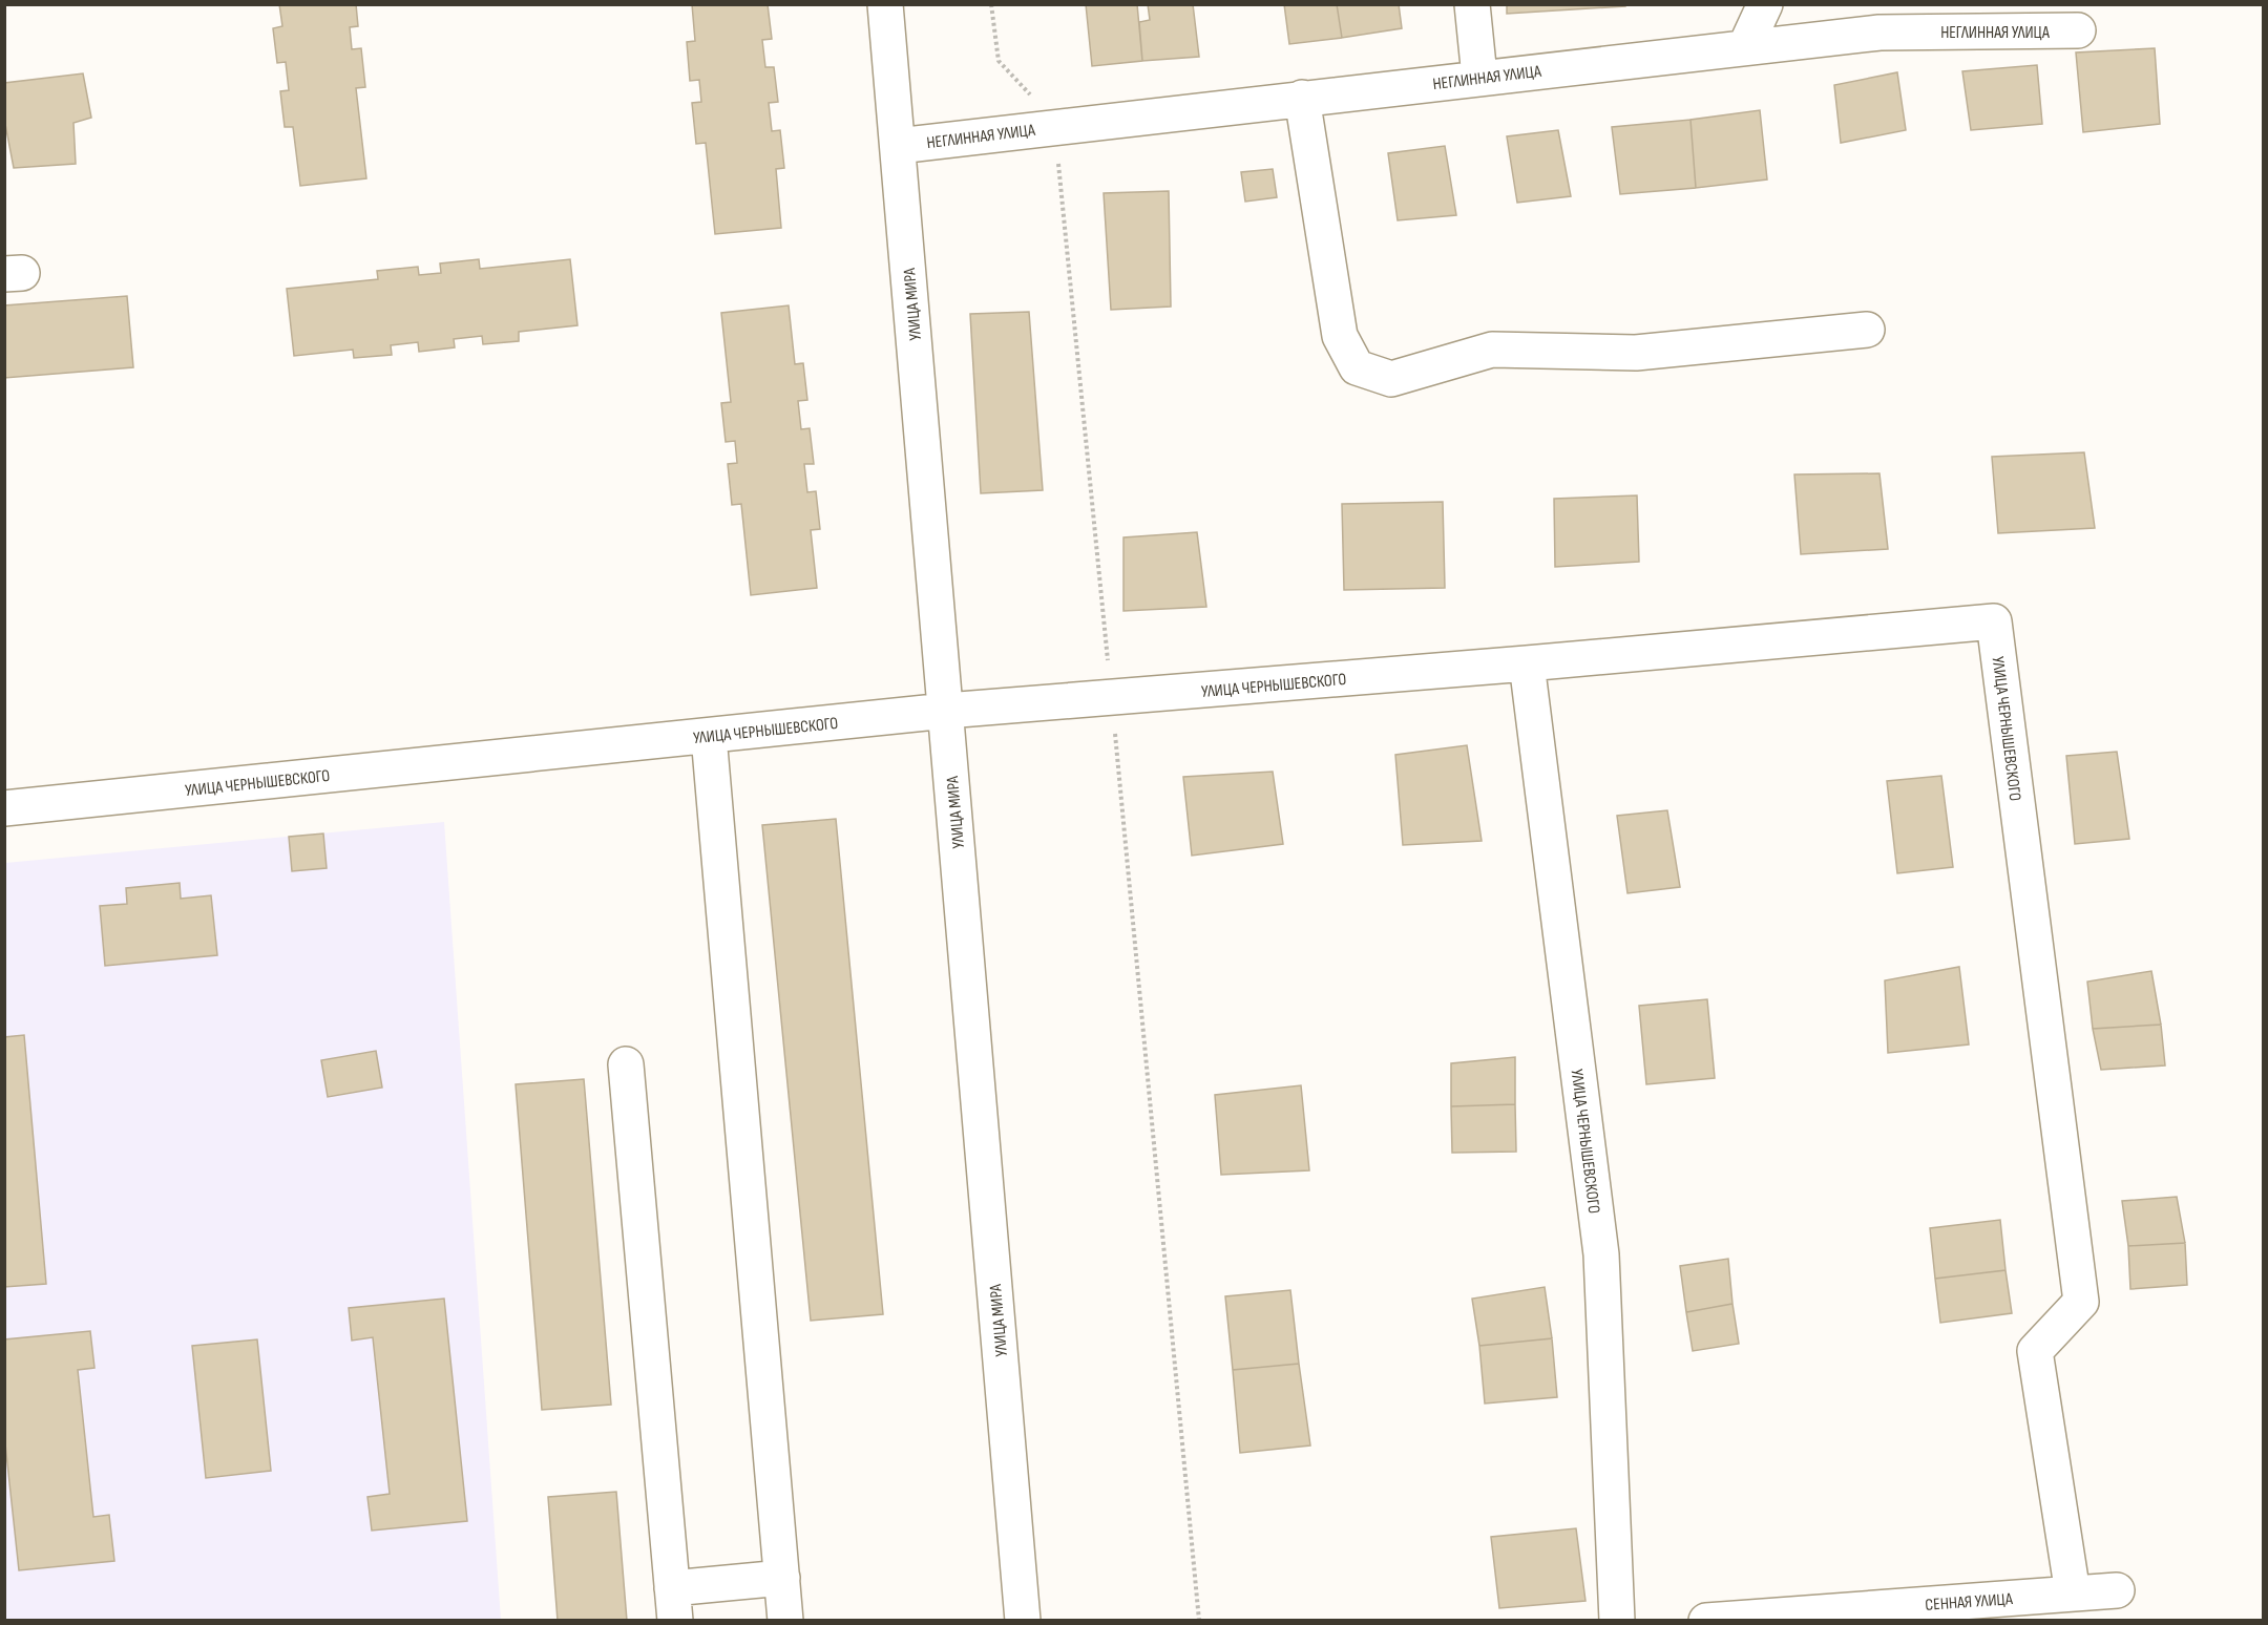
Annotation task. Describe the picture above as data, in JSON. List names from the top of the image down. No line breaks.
{"streets":{"street":["НЕГЛИННАЯ УЛИЦА","УЛИЦА МИРА","УЛИЦА ЧЕРНЫШЕВСКОГО","СЕННАЯ УЛИЦА"]},"crossings":[["НЕГЛИННАЯ УЛИЦА","УЛИЦА МИРА"],["УЛИЦА МИРА","УЛИЦА ЧЕРНЫШЕВСКОГО"],["УЛИЦА ЧЕРНЫШЕВСКОГО","СЕННАЯ УЛИЦА"]]}
